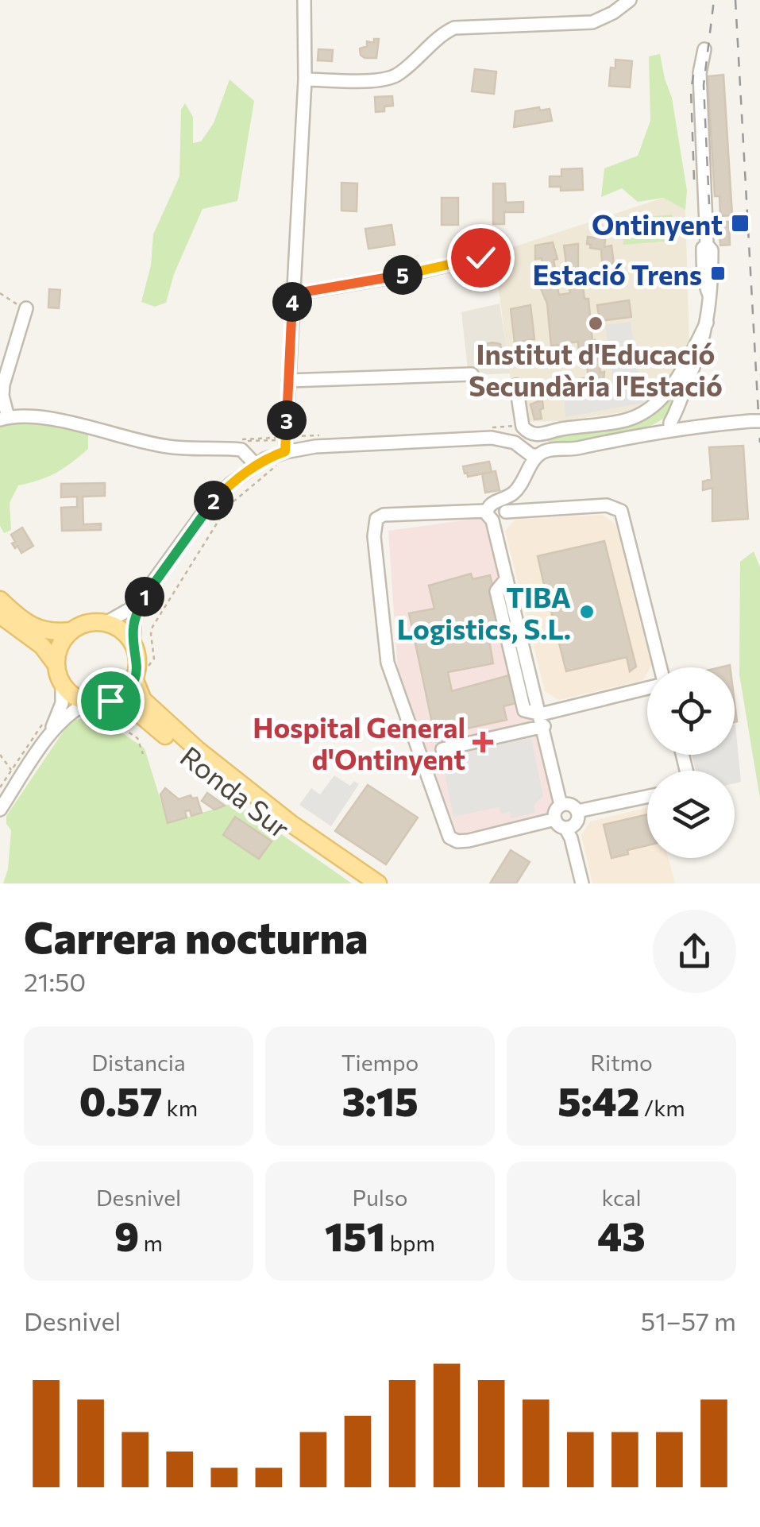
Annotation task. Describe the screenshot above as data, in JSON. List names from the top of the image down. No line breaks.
{"streets":{"main road":["Ronda Sur"]},"places":{"transit":["Ontinyent","Estació Trens"],"other":["Institut d'Educació Secundària l'Estació","TIBA Logistics, S.L."],"health":["Hospital General d'Ontinyent"]},"page":{"pins":["5","4","3","2","1"],"heading":["Carrera nocturna","21:50"],"stats":[["Distancia","0.57 km"],["Tiempo","3:15"],["Ritmo","5:42 /km"],["Desnivel","9 m"],["Pulso","151 bpm"],["kcal","43"]],"chart":["Desnivel","51–57 m"]}}
